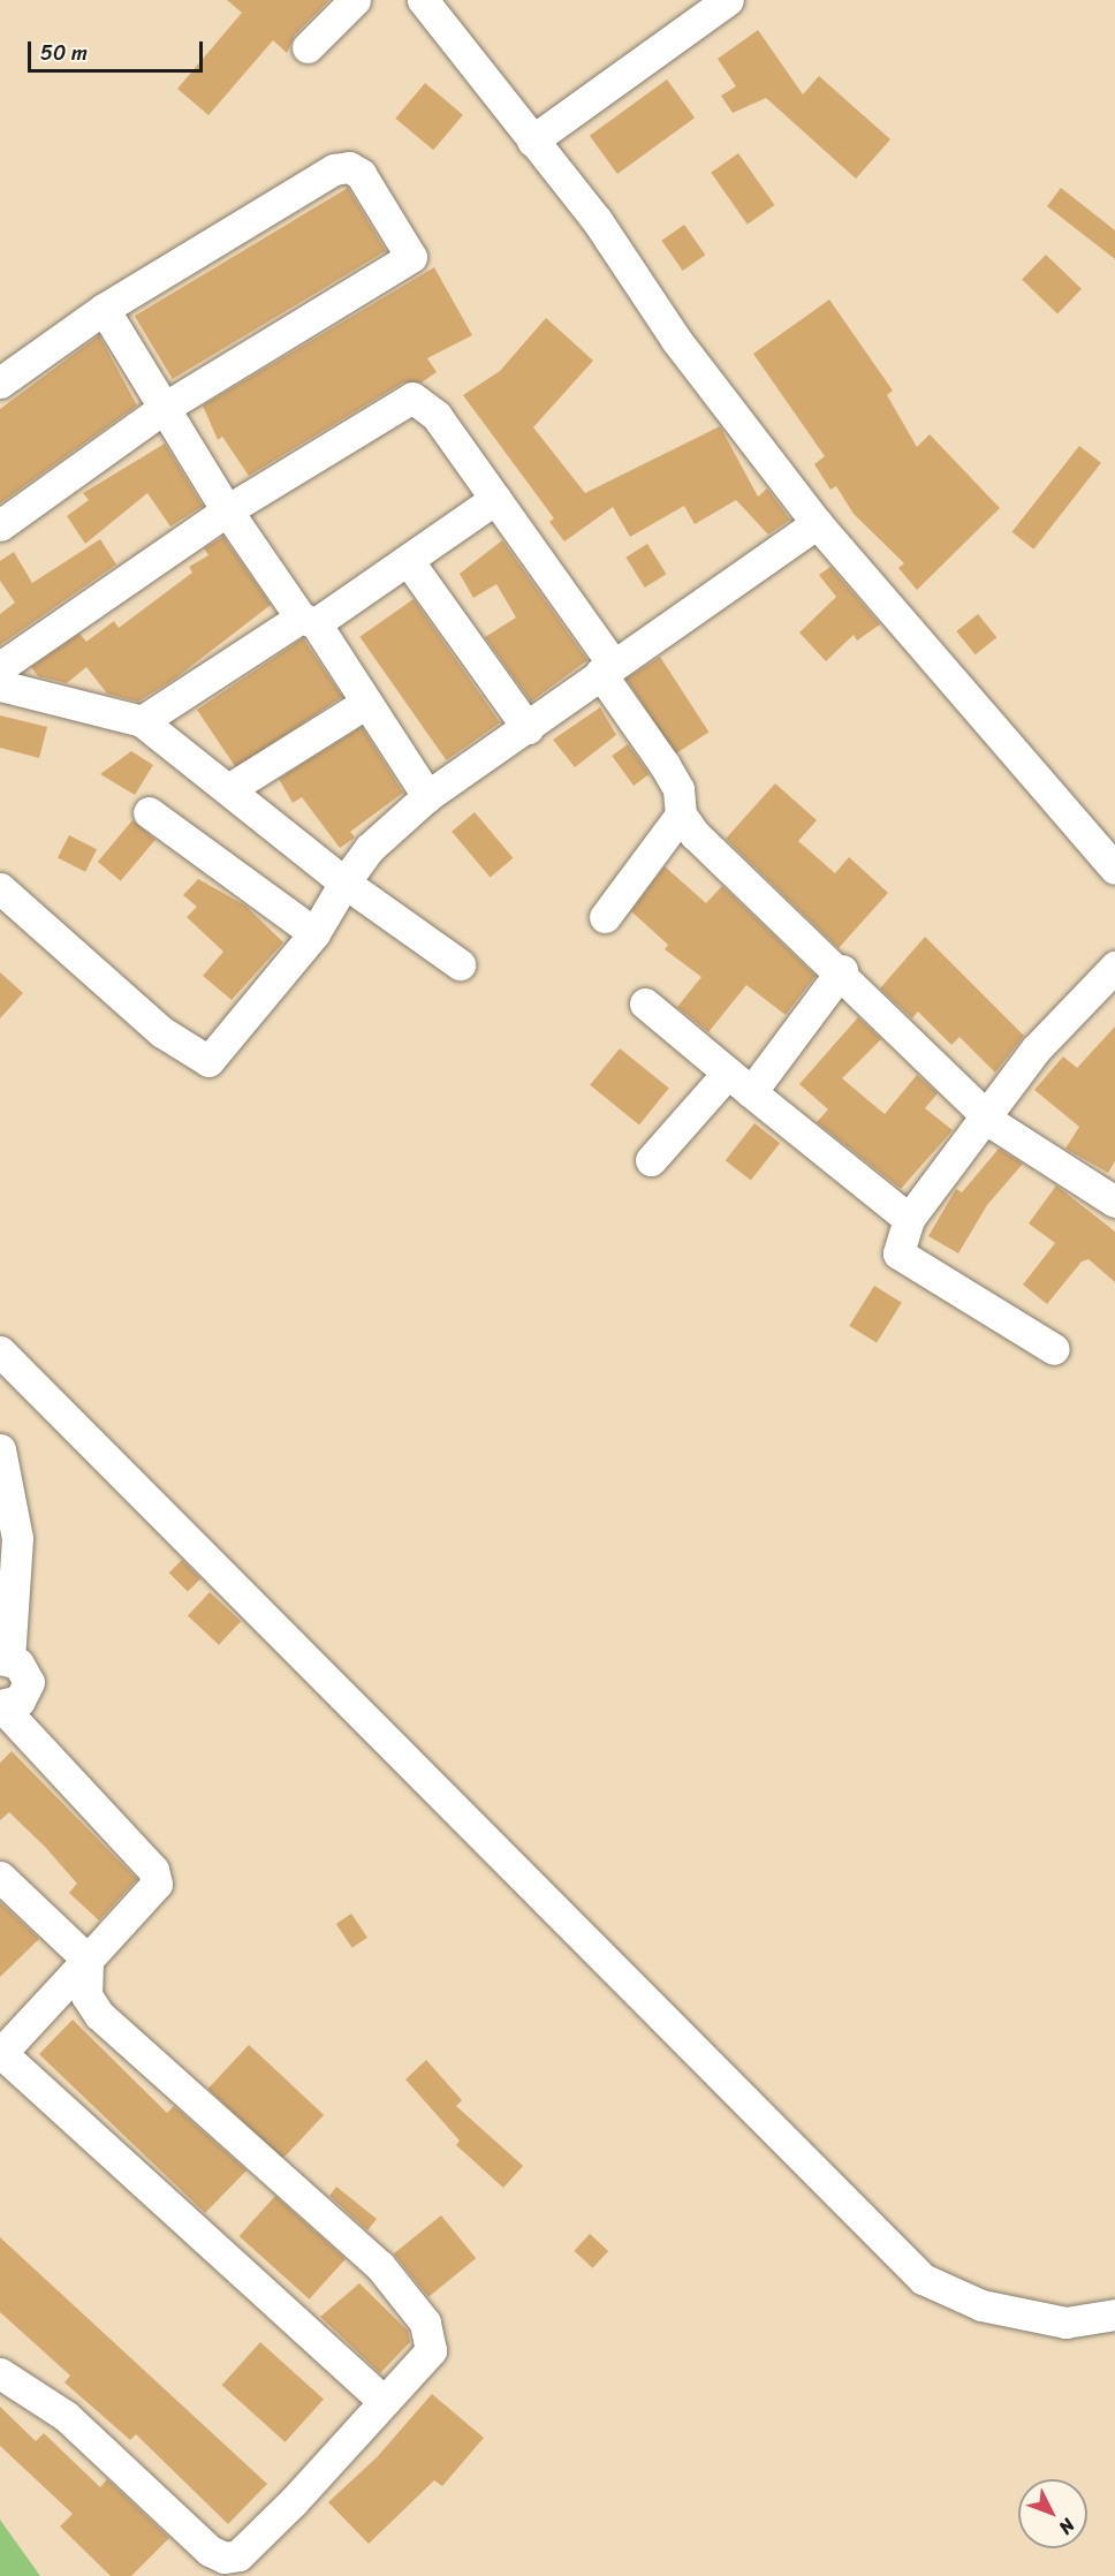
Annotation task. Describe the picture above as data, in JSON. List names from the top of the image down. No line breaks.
{"scale_bar":"50 m","north":"bottom right"}
